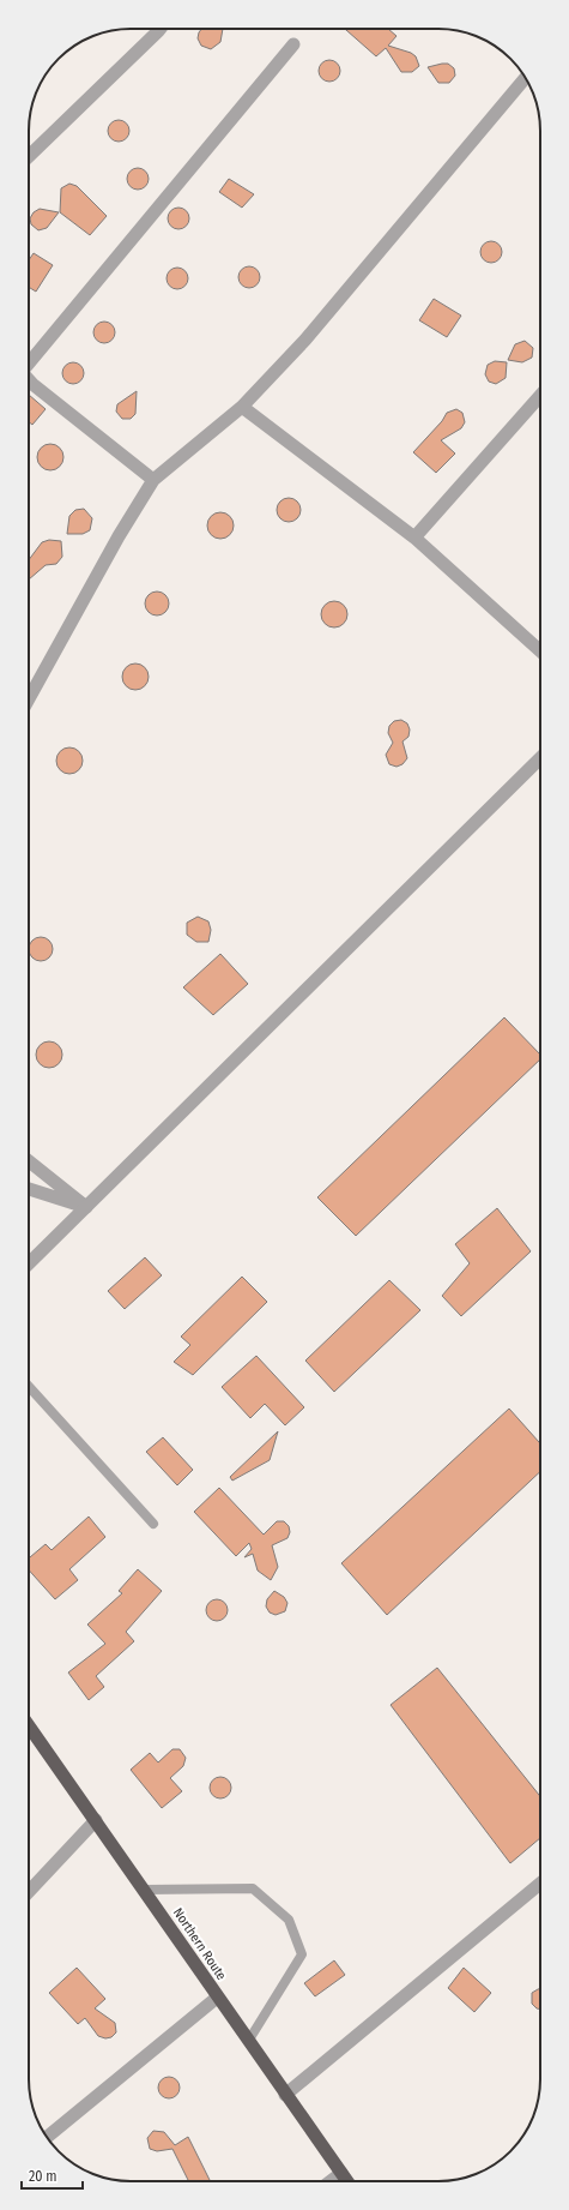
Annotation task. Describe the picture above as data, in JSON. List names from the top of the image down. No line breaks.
{"streets":{"highway":["Northern Route"]},"scale_bar":"20 m"}
